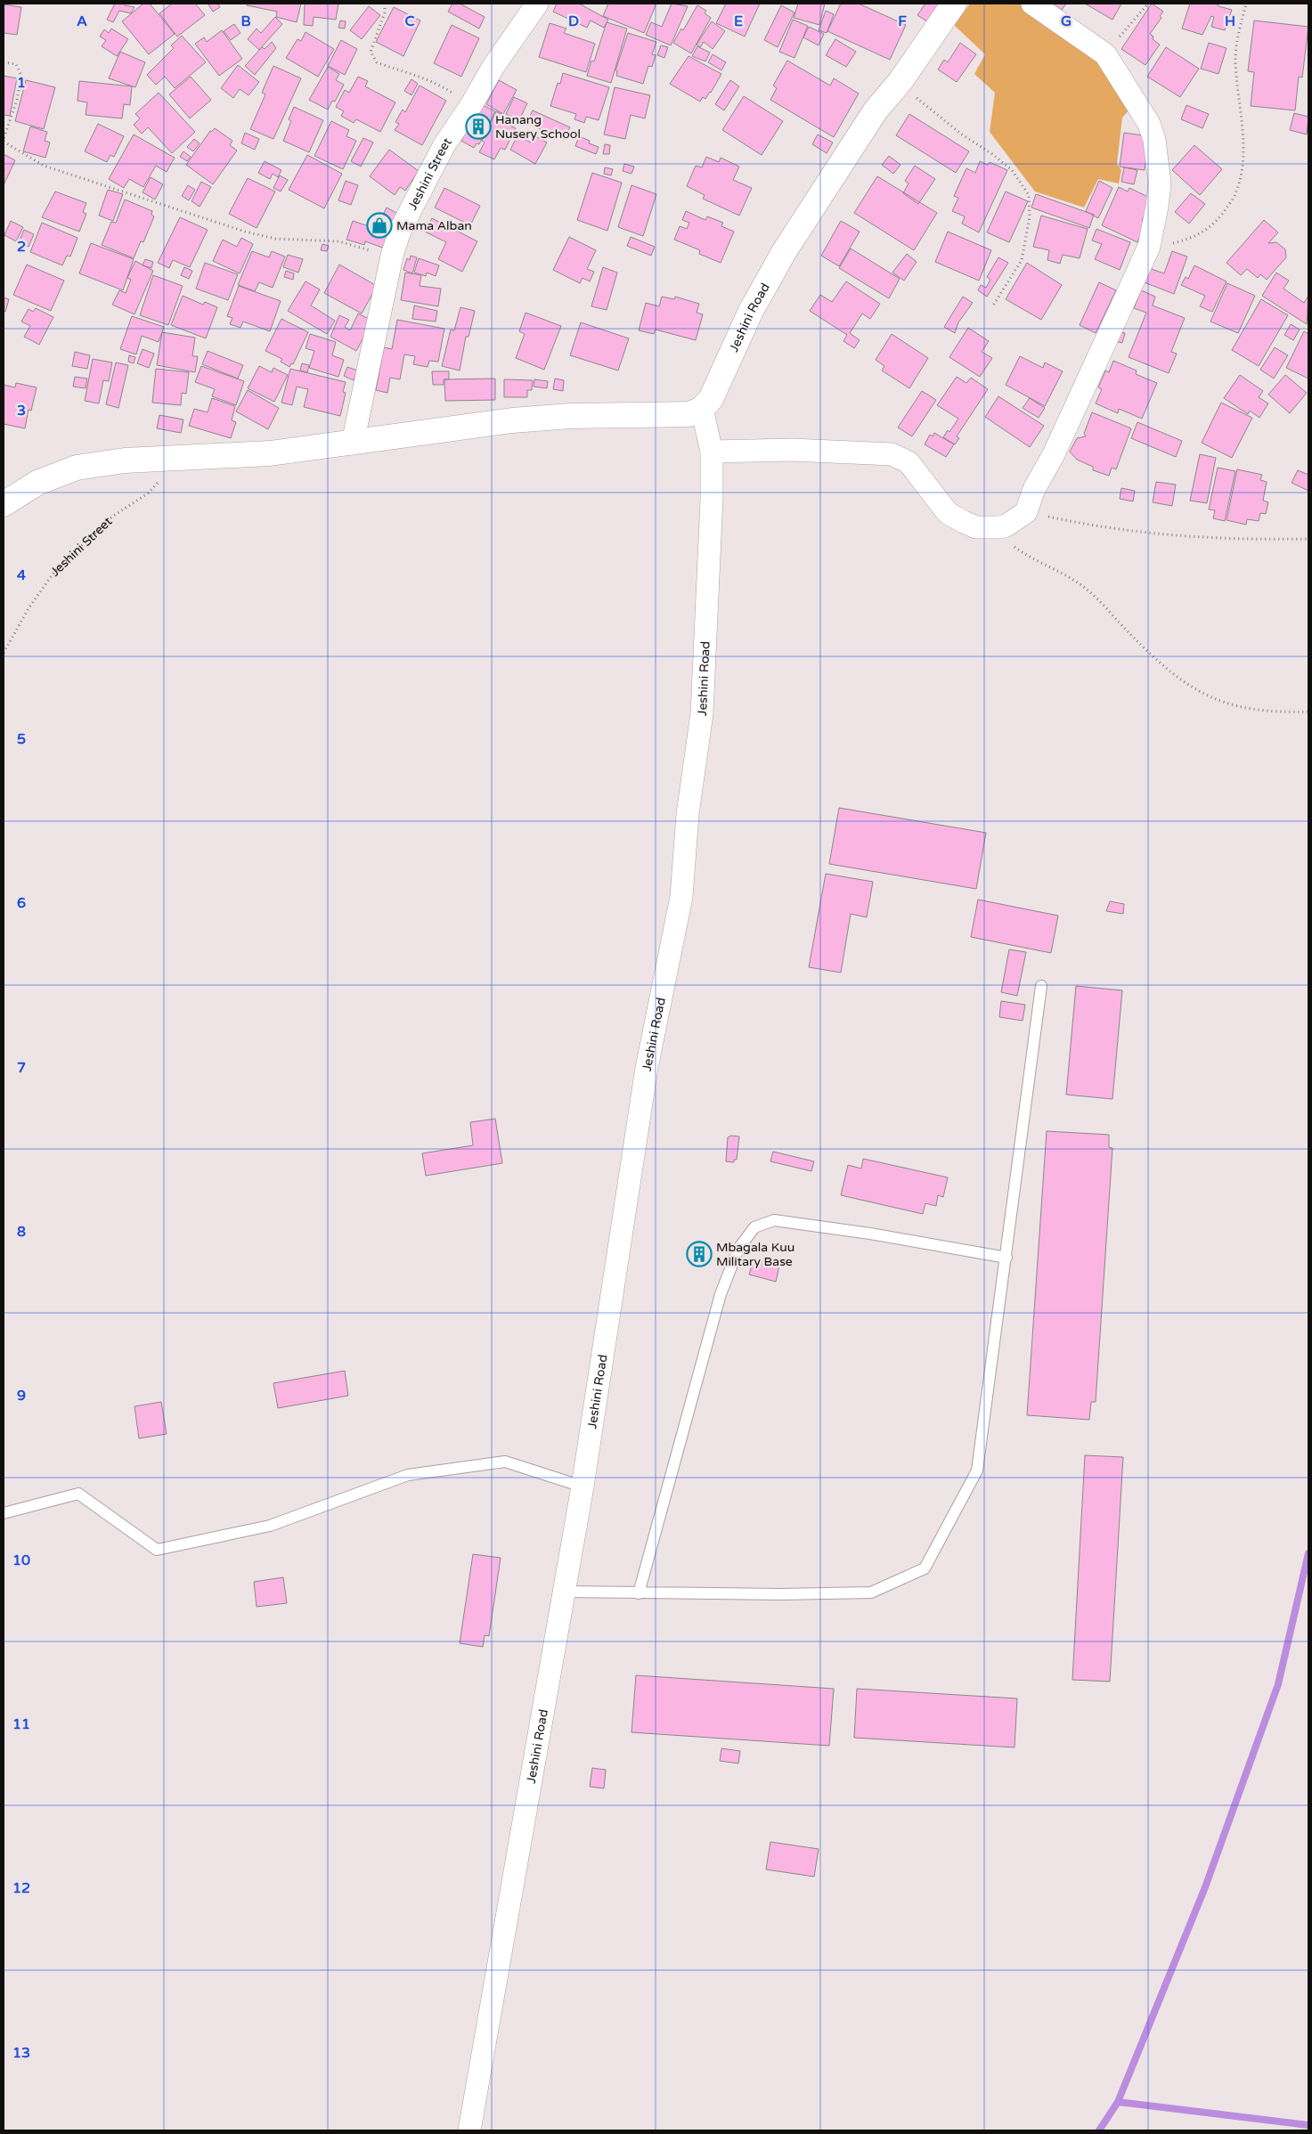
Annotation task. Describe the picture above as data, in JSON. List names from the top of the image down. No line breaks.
{"streets":{"street":["Jeshini Street","Jeshini Road"]},"places":{"building":["Hanang Nusery School","Mbagala Kuu Military Base"],"shop":["Mama Alban"]},"grid":{"columns":["A","B","C","D","E","F","G","H"],"rows":["1","2","3","4","5","6","7","8","9","10","11","12","13"]}}
